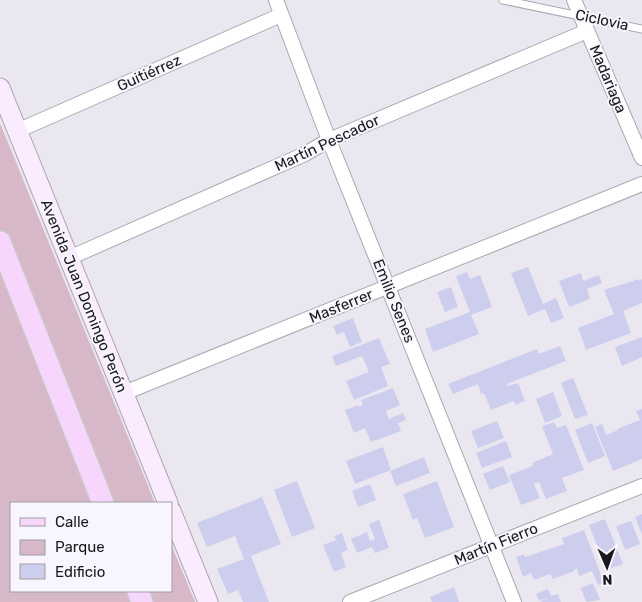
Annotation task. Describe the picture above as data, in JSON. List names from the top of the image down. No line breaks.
{"streets":{"main road":["Avenida Juan Domingo Perón"],"street":["Guitiérrez","Madariaga","Martín Pescador","Emilio Senes","Masferrer","Martín Fierro"],"lane":["Ciclovia"]},"crossings":[["Ciclovia","Madariaga"],["Guitiérrez","Avenida Juan Domingo Perón"],["Guitiérrez","Emilio Senes"],["Madariaga","Martín Pescador"],["Martín Pescador","Avenida Juan Domingo Perón"],["Martín Pescador","Emilio Senes"],["Avenida Juan Domingo Perón","Masferrer"],["Emilio Senes","Masferrer"],["Emilio Senes","Martín Fierro"]],"legend":["Calle","Parque","Edificio"],"north":"bottom"}
